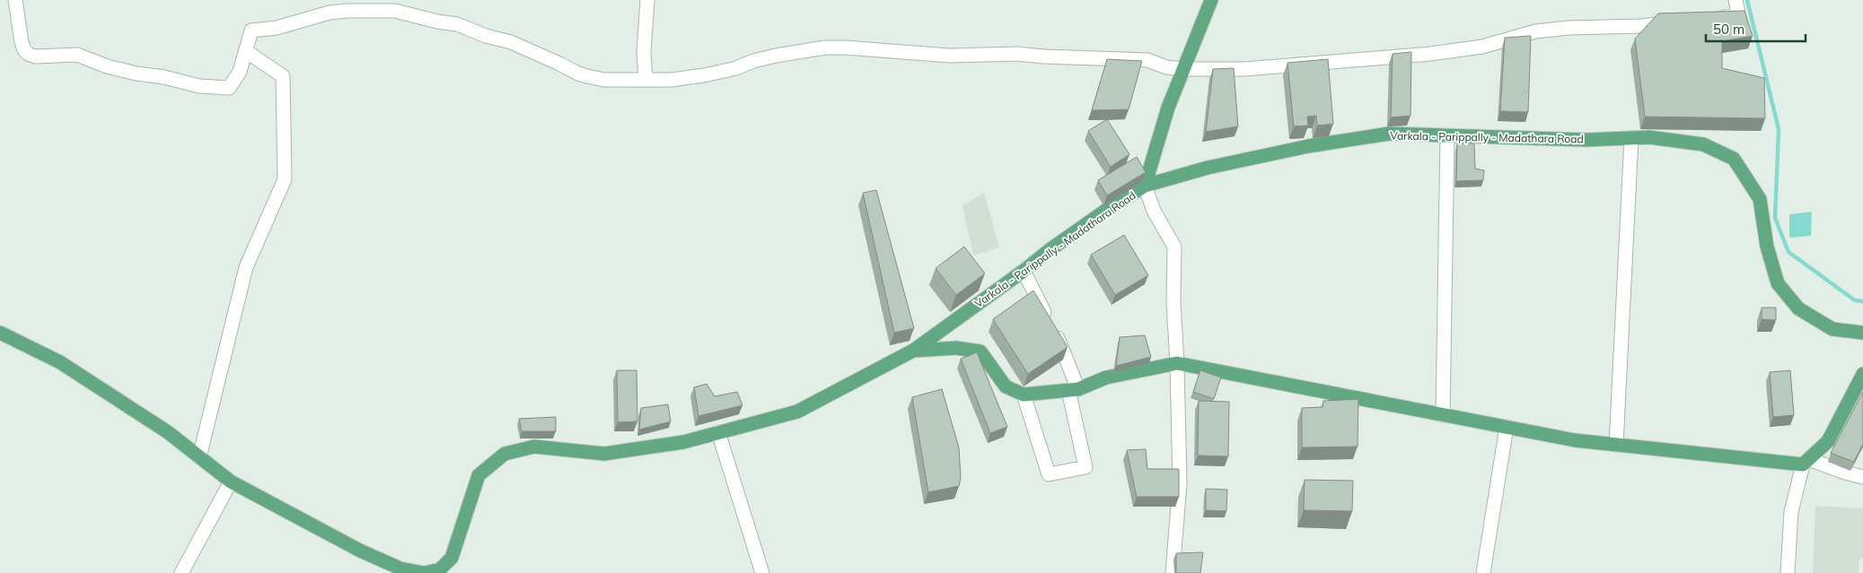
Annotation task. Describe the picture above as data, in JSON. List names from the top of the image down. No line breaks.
{"streets":{"main road":["Varkala - Parippally - Madathara Road"]},"scale_bar":"50 m"}
